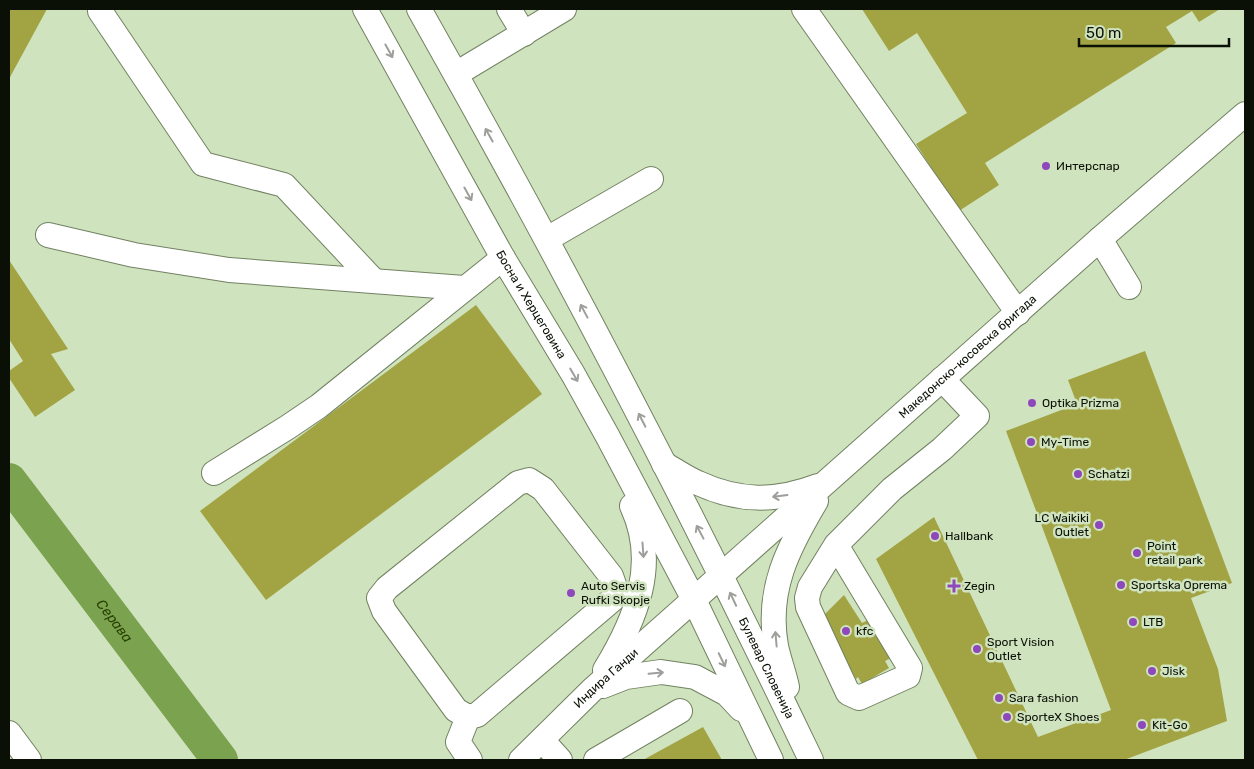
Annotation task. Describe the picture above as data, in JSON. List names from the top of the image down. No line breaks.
{"streets":{"street":["Босна и Херцеговина","Македонско-косовска бригада","Булевар Словенија","Индира Ганди"]},"crossings":[["Босна и Херцеговина","Македонско-косовска бригада"],["Босна и Херцеговина","Индира Ганди"],["Македонско-косовска бригада","Булевар Словенија"],["Македонско-косовска бригада","Индира Ганди"]],"water":["Серава"],"places":{"other":["Интерспар","Optika Prizma","My-Time","Schatzi","LC Waikiki Outlet","Hallbank","Point retail park","Sportska Oprema","Auto Servis Rufki Skopje","LTB","kfc","Sport Vision Outlet","Jisk","Sara fashion","SporteX Shoes","Kit-Go"],"health":["Zegin"]},"scale_bar":"50 m"}
